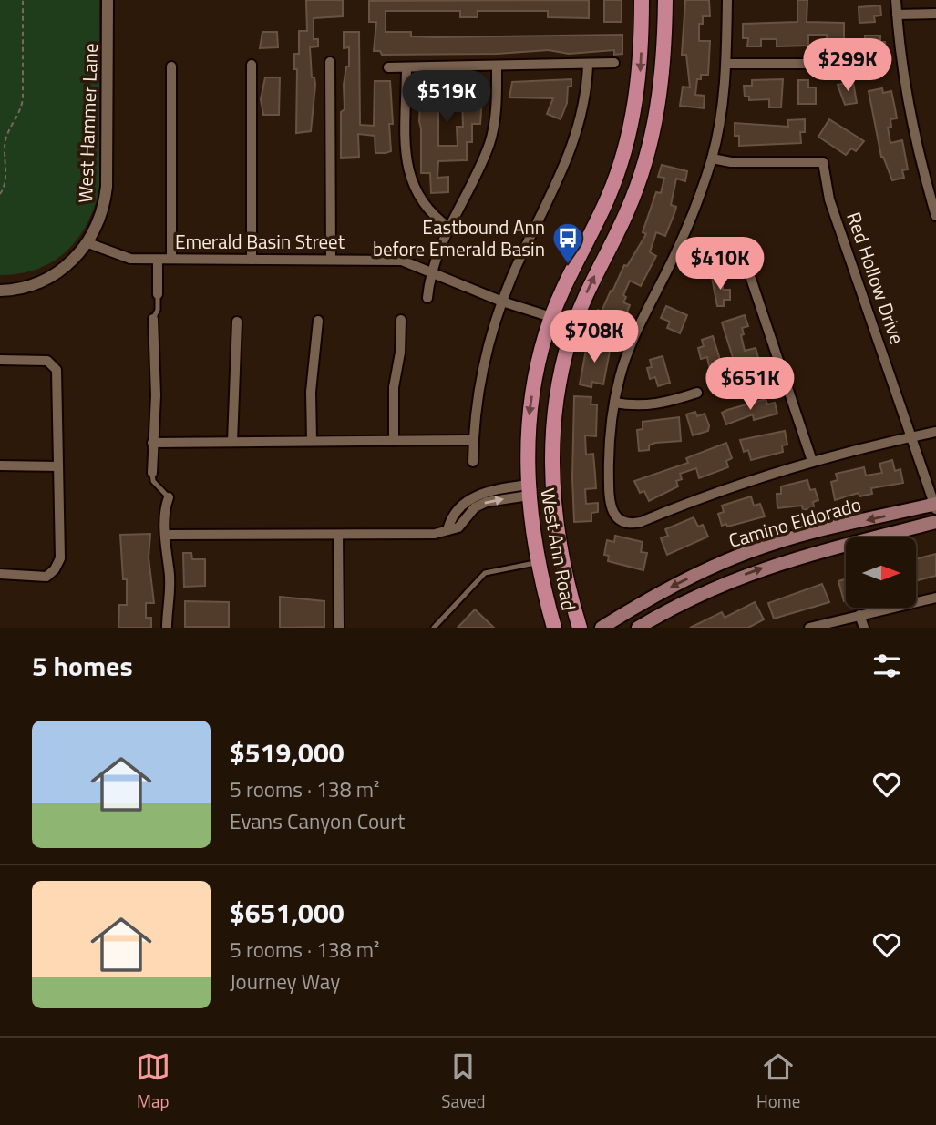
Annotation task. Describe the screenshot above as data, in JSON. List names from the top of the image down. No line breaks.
{"streets":{"main road":["Camino Eldorado","West Ann Road"],"street":["West Hammer Lane","Emerald Basin Street","Red Hollow Drive"]},"crossings":[["West Hammer Lane","Emerald Basin Street"],["Emerald Basin Street","West Ann Road"],["Red Hollow Drive","Camino Eldorado"]],"places":{"bus stop":["Eastbound Ann before Emerald Basin"]},"north":"right","page":{"price":["$299K","$519K","$410K","$708K","$651K"],"heading":"5 homes","list":[{"name":"$519,000","note":"5 rooms · 138 m² · Evans Canyon Court"},{"name":"$651,000","note":"5 rooms · 138 m² · Journey Way"}],"tabs":["Map","Saved","Home"]}}
